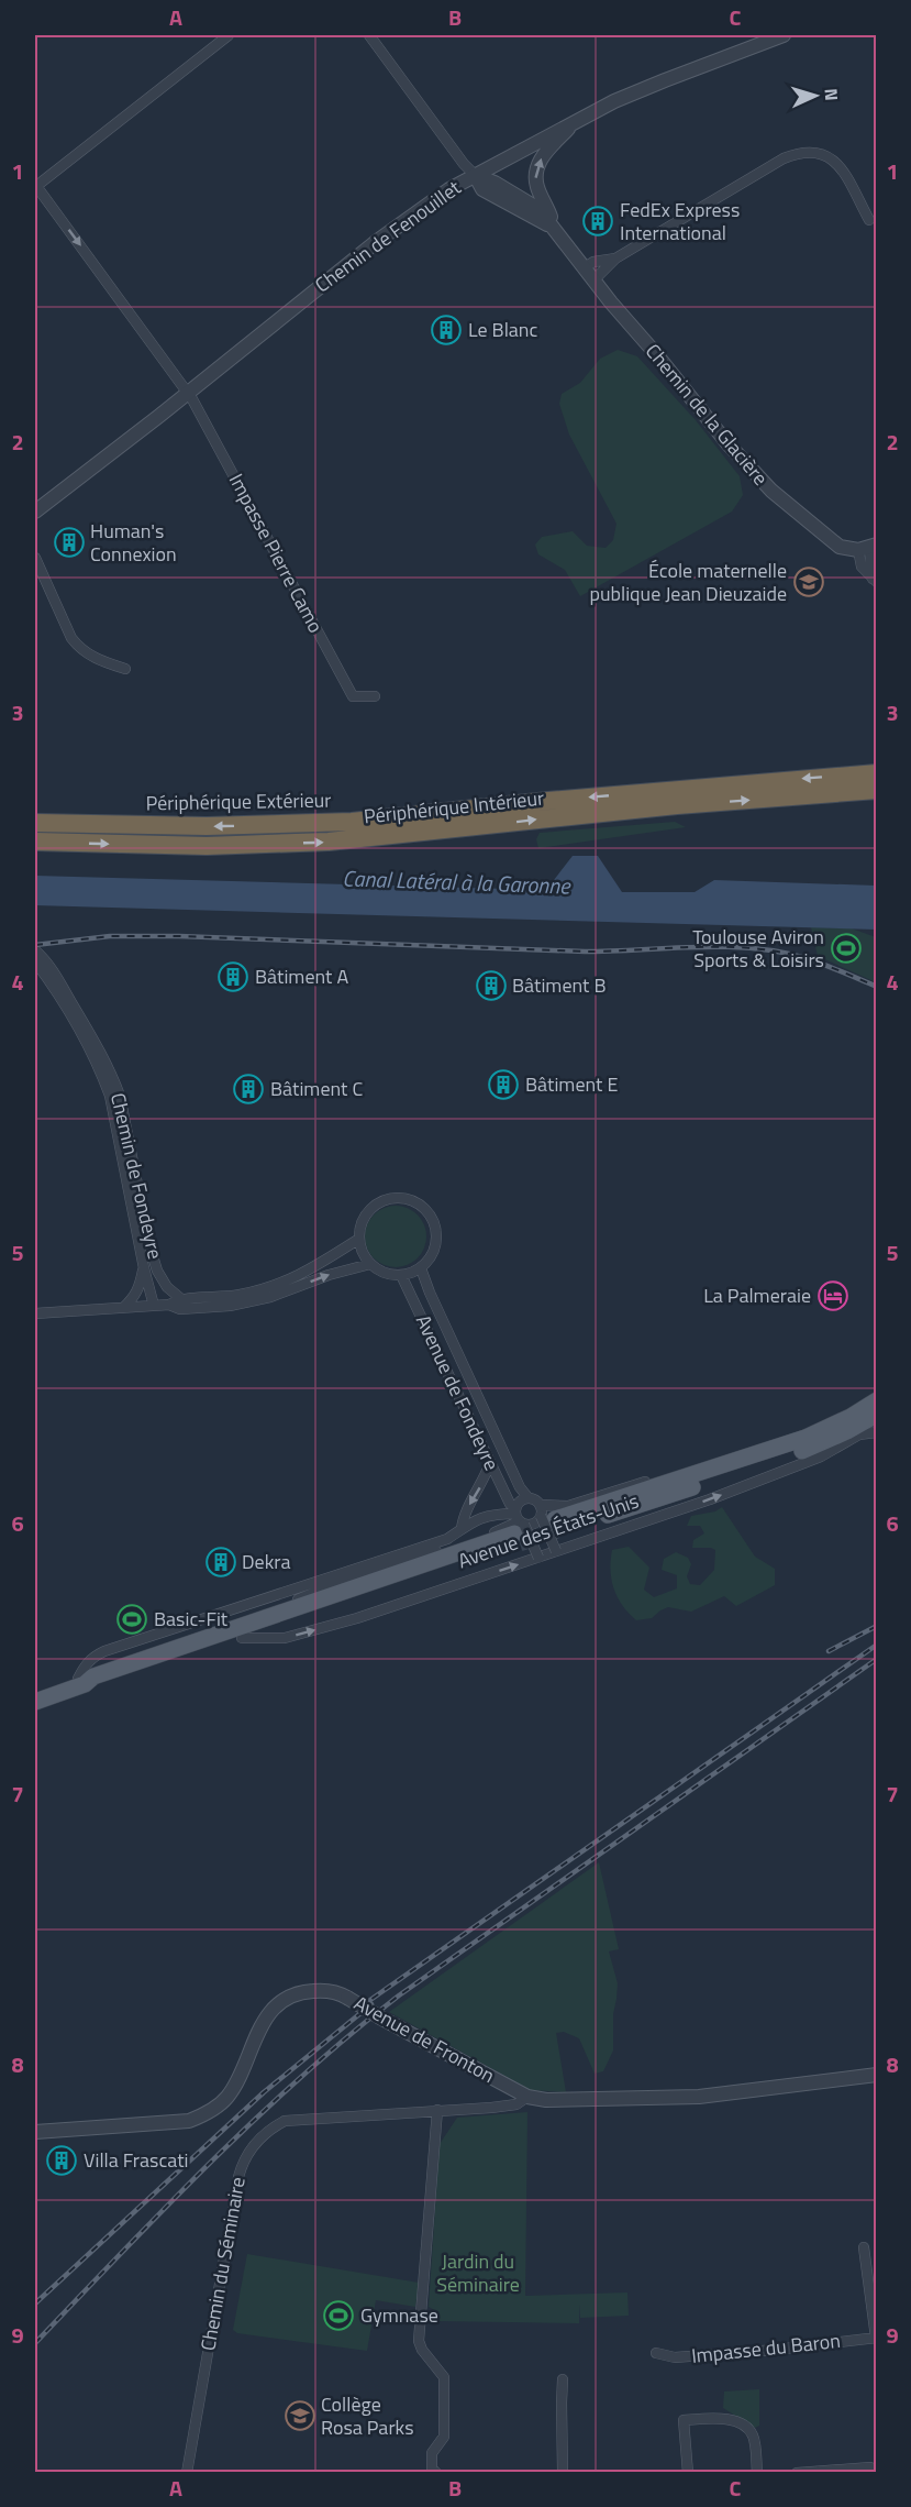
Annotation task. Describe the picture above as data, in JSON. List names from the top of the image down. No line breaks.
{"streets":{"highway":["Périphérique Extérieur","Périphérique Intérieur"],"main road":["Avenue des États-Unis"],"street":["Chemin de Fenouillet","Chemin de la Glacière","Impasse Pierre Camo","Chemin de Fondeyre","Avenue de Fondeyre","Avenue de Fronton","Chemin du Séminaire","Impasse du Baron"]},"crossings":[["Chemin de Fenouillet","Chemin de la Glacière"],["Chemin de Fenouillet","Impasse Pierre Camo"],["Avenue de Fondeyre","Avenue des États-Unis"],["Avenue de Fronton","Chemin du Séminaire"]],"one_way":["Périphérique Extérieur","Périphérique Intérieur"],"water":["Canal Latéral à la Garonne"],"parks":["Jardin du Séminaire"],"places":{"building":["FedEx Express International","Le Blanc","Human's Connexion","Bâtiment A","Bâtiment B","Bâtiment E","Bâtiment C","Dekra","Villa Frascati"],"school or university":["École maternelle publique Jean Dieuzaide","Collège Rosa Parks"],"sports":["Toulouse Aviron Sports & Loisirs","Basic-Fit","Gymnase"],"hotel":["La Palmeraie"]},"north":"right","grid":{"columns":["A","B","C"],"rows":["1","2","3","4","5","6","7","8","9"]}}
